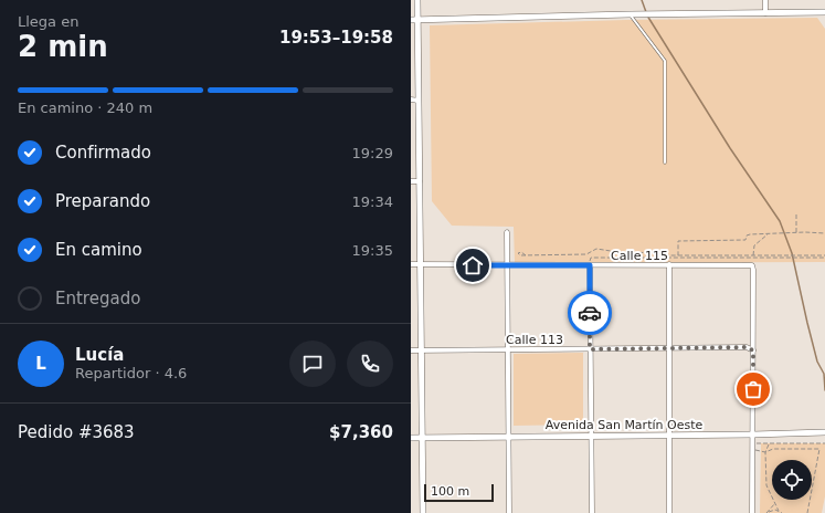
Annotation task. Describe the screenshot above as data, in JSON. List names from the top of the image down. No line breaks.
{"streets":{"street":["Calle 115","Calle 113","Avenida San Martín Oeste"]},"crossings":[["Calle 115","Calle 113"]],"scale_bar":"100 m","page":{"heading":["2 min","Llega en","19:53–19:58"],"panel":["Lucía","Repartidor · 4.6","Pedido #3683","$7,360"],"bar":"En camino · 240 m","list":[["Confirmado","19:29"],["Preparando","19:34"],["En camino","19:35"],"Entregado"],"round":"L","scale":"100 m"}}
